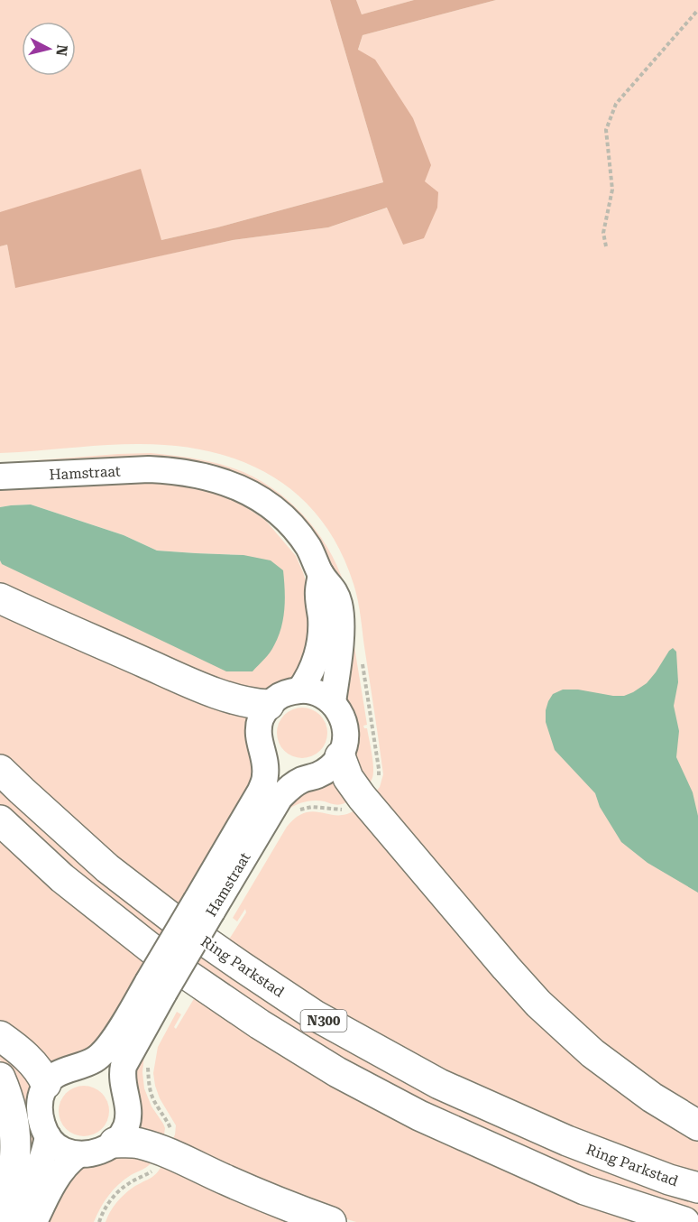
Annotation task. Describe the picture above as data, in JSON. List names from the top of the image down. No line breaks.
{"streets":{"highway":["Ring Parkstad","N300"],"main road":["Hamstraat"]},"north":"right"}
